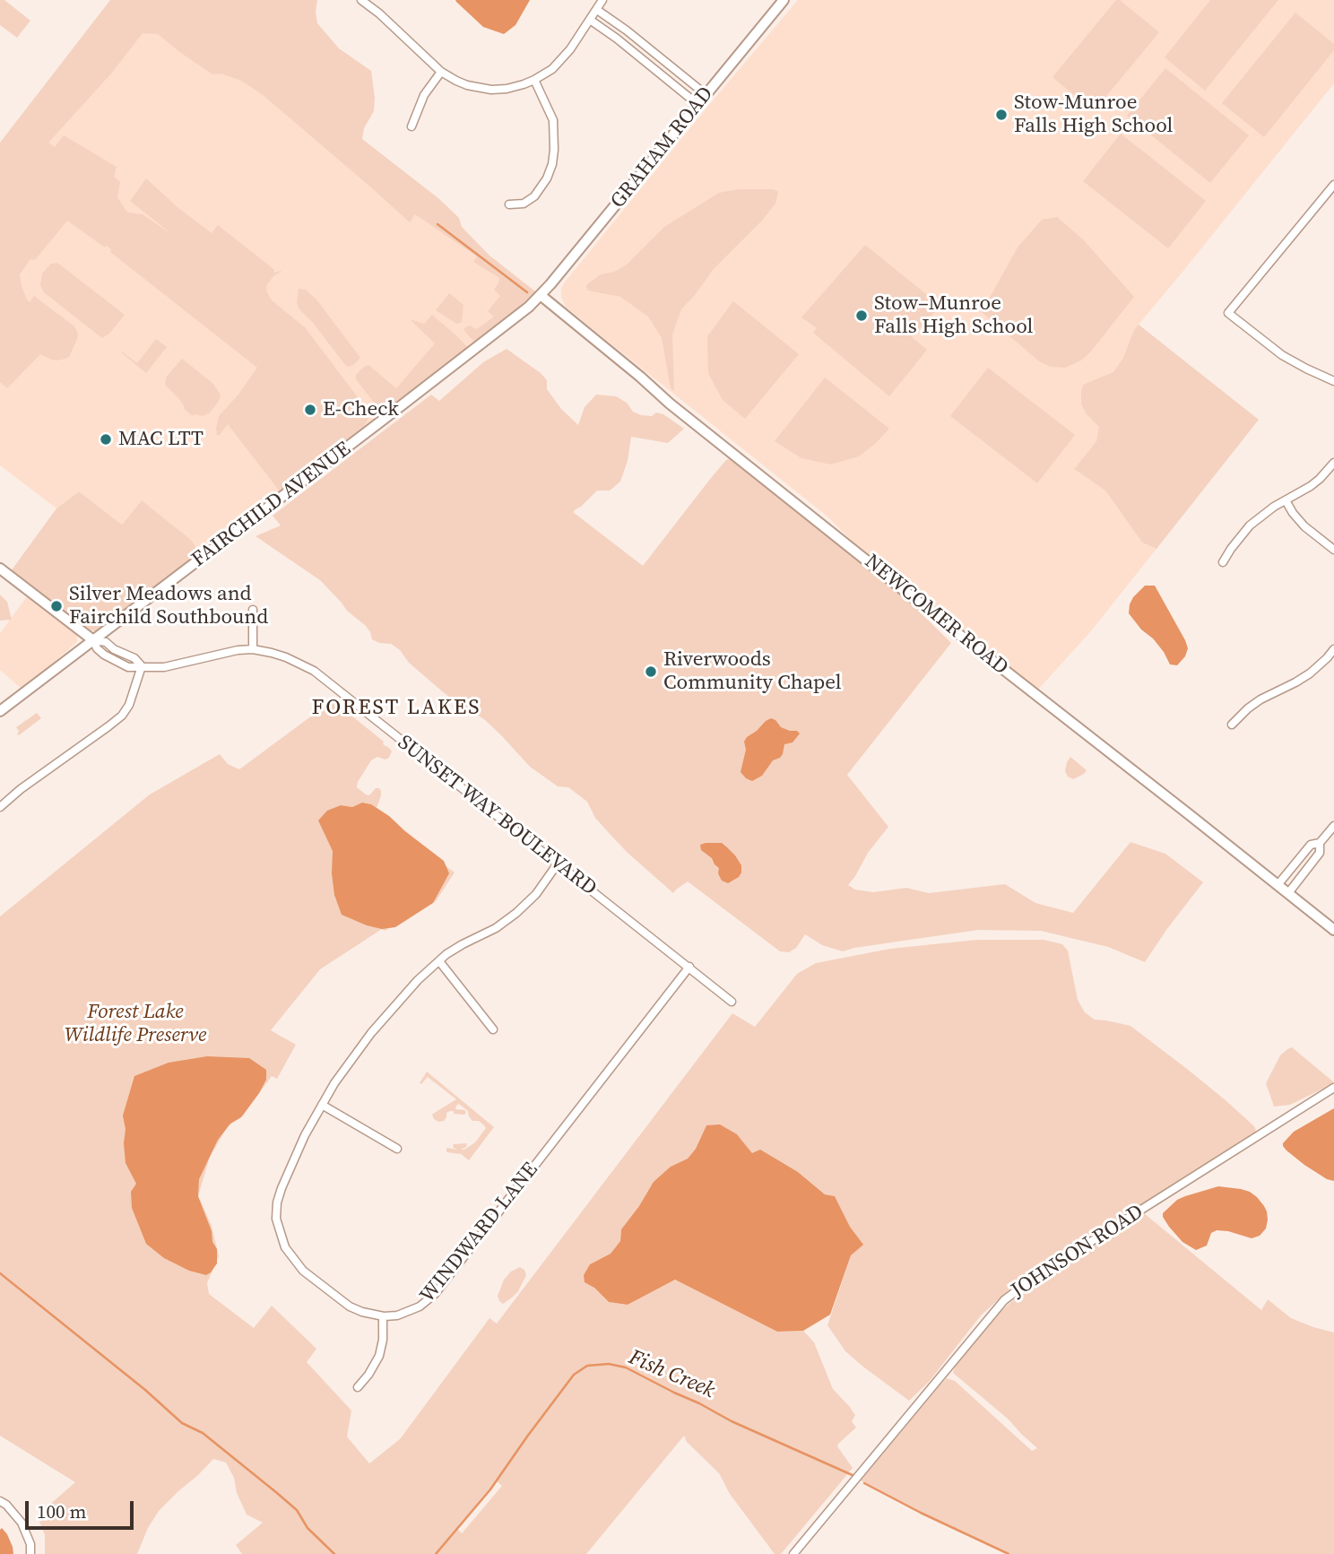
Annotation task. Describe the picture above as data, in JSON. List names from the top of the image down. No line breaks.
{"streets":{"street":["GRAHAM ROAD","FAIRCHILD AVENUE","NEWCOMER ROAD","SUNSET WAY BOULEVARD","WINDWARD LANE","JOHNSON ROAD"]},"crossings":[["GRAHAM ROAD","FAIRCHILD AVENUE"],["GRAHAM ROAD","NEWCOMER ROAD"],["FAIRCHILD AVENUE","NEWCOMER ROAD"],["SUNSET WAY BOULEVARD","WINDWARD LANE"]],"districts":["FOREST LAKES"],"water":["Fish Creek"],"parks":["Forest Lake Wildlife Preserve"],"places":["Stow-Munroe Falls High School","Stow–Munroe Falls High School","E-Check","MAC LTT","Silver Meadows and Fairchild Southbound","Riverwoods Community Chapel"],"scale_bar":"100 m"}
